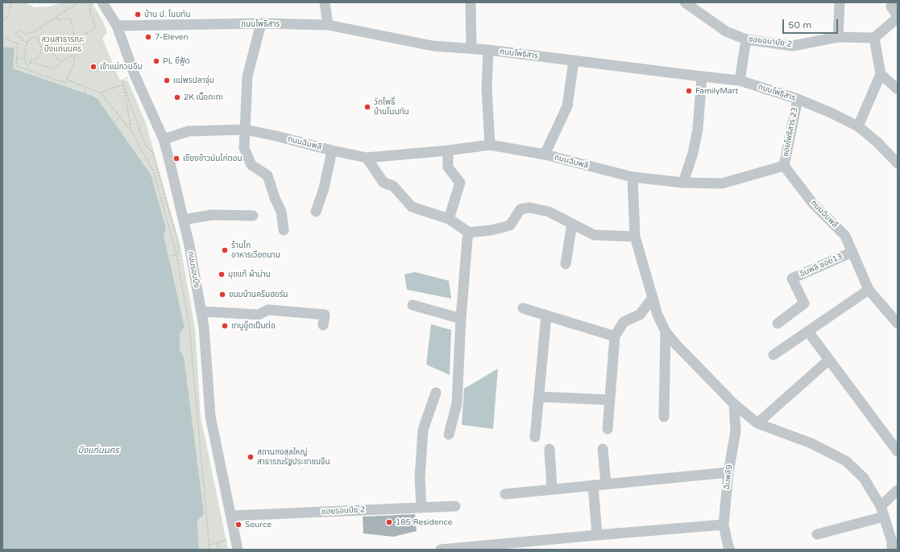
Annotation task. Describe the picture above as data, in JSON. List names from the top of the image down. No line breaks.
{"streets":{"street":["ถนนโพธิสาร","ซอยอนามัย 2","ซอยโพธิสาร 23","ถนนฉิมพลี","ฉิมพลี ซอย13","ถนนรอบบึง","ฉิมพลี9","ซอยรอบบึง 2"]},"crossings":[["ถนนโพธิสาร","ซอยโพธิสาร 23"],["ถนนโพธิสาร","ถนนรอบบึง"],["ซอยโพธิสาร 23","ถนนฉิมพลี"],["ถนนฉิมพลี","ฉิมพลี ซอย13"],["ถนนฉิมพลี","ถนนรอบบึง"],["ถนนรอบบึง","ซอยรอบบึง 2"]],"water":["บึงแก่นนคร"],"parks":["สวนสาธารณะ บึงแก่นนคร"],"places":["บ้าน ป. โนนทัน","7-Eleven","PL ซีฟู้ด","เจ้าแม่กวนอิม","แม่พรปลาจุ่ม","FamilyMart","2K เนื้อกะทะ","วัดโพธิ์ บ้านโนนทัน","เชียงข้าวมันไก่ตอน","ร้านโก อาหารเวียดนาม","มุขแท้ ผ้าม่าน","ขนมบ้านครีมฮอร์น","ชาบูอู๊ดเป็นต่อ","สถานกงสุลใหญ่ สาธารณรัฐประชาชนจีน","185 Residence","Source"],"scale_bar":"50 m"}
